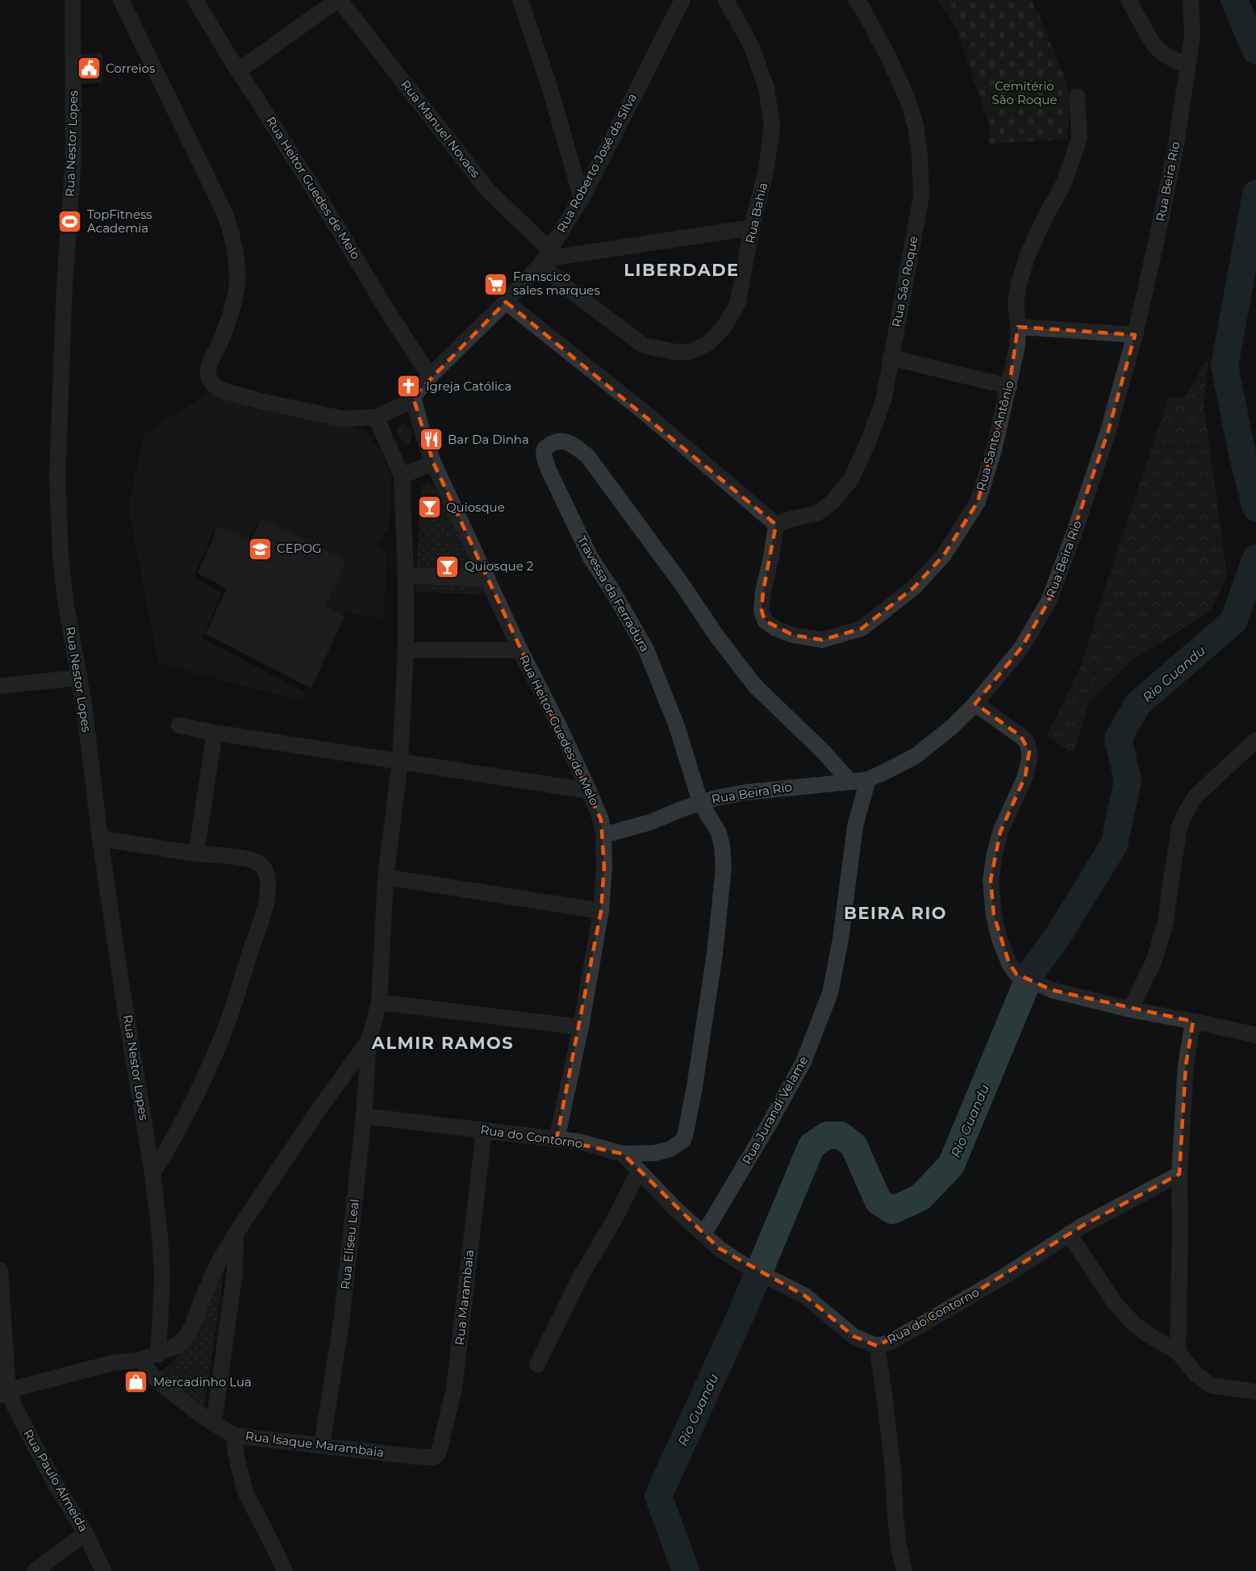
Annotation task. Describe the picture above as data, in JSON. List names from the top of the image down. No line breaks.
{"streets":{"street":["Rua Manuel Novaes","Rua Nestor Lopes","Rua Roberto José da Silva","Rua Beira Rio","Rua Heitor Guedes de Melo","Rua Bahia","Rua Sâo Roque","Rua Santo Antônio","Travessa da Ferradura","Rua Jurandi Velame","Rua do Contorno","Rua Eliseu Leal","Rua Marambaia","Rua Isaque Marambaia","Rua Paulo Almeida"]},"crossings":[["Rua Manuel Novaes","Rua Roberto José da Silva"],["Rua Manuel Novaes","Rua Bahia"],["Rua Roberto José da Silva","Rua Heitor Guedes de Melo"],["Rua Roberto José da Silva","Rua Bahia"],["Rua Beira Rio","Rua Heitor Guedes de Melo"],["Rua Beira Rio","Travessa da Ferradura"],["Rua Beira Rio","Rua Jurandi Velame"],["Rua Heitor Guedes de Melo","Rua do Contorno"],["Rua Sâo Roque","Rua Santo Antônio"],["Travessa da Ferradura","Rua do Contorno"],["Rua Jurandi Velame","Rua do Contorno"],["Rua do Contorno","Rua Eliseu Leal"],["Rua do Contorno","Rua Marambaia"],["Rua Eliseu Leal","Rua Isaque Marambaia"],["Rua Marambaia","Rua Isaque Marambaia"]],"districts":["LIBERDADE","BEIRA RIO","ALMIR RAMOS"],"water":["Rio Guandu"],"parks":["Cemitério São Roque"],"places":{"public building":["Correios"],"sports":["TopFitness Academia"],"supermarket":["Franscico sales marques"],"church":["Igreja Católica"],"restaurant":["Bar Da Dinha"],"bar":["Quiosque","Quiosque 2"],"school or university":["CEPOG"],"shop":["Mercadinho Lua"]}}
